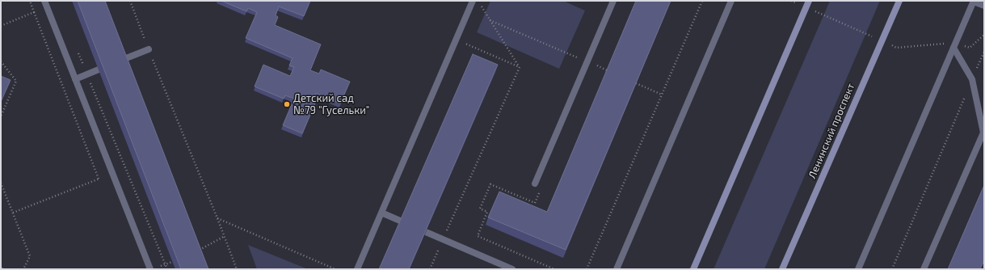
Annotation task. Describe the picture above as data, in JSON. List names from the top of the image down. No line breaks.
{"streets":{"main road":["Ленинский проспект"]},"places":["Детский сад №79 \"Гусельки\""]}
